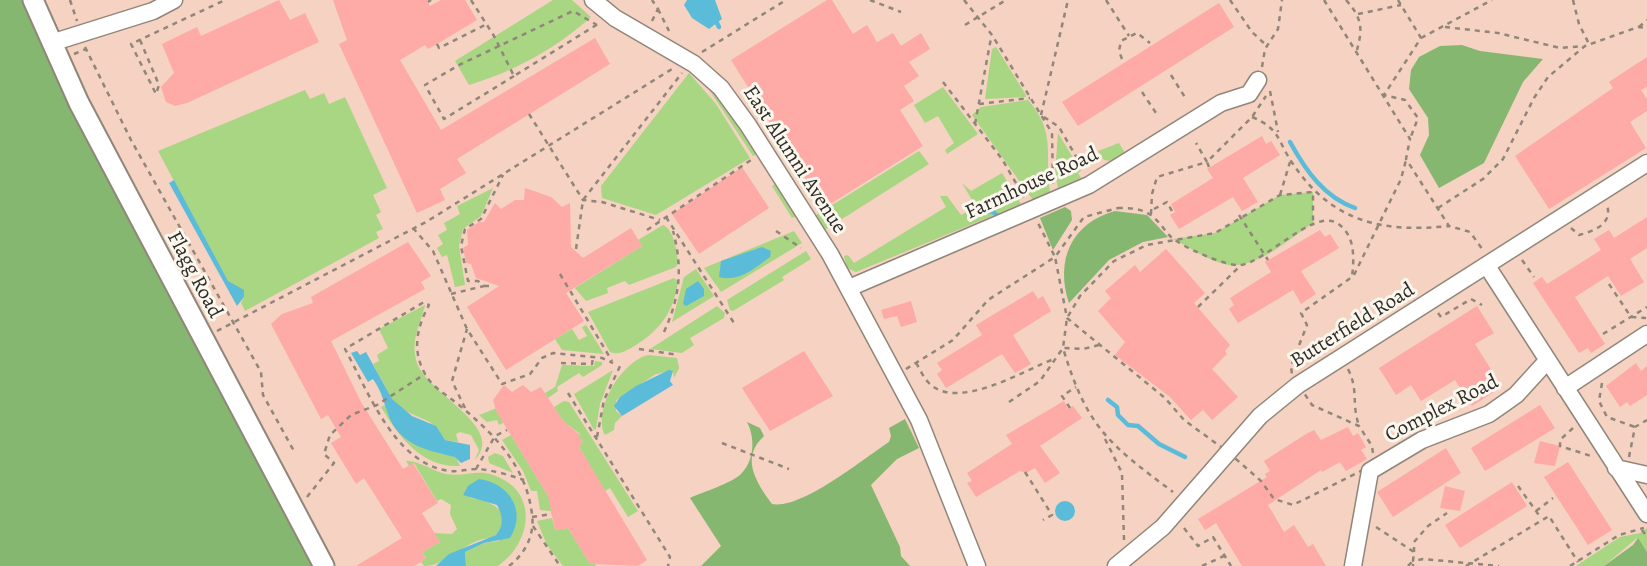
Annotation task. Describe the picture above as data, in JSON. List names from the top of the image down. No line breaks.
{"streets":{"street":["East Alumni Avenue","Farmhouse Road","Flagg Road","Butterfield Road","Complex Road"]},"crossings":[["East Alumni Avenue","Farmhouse Road"]]}
